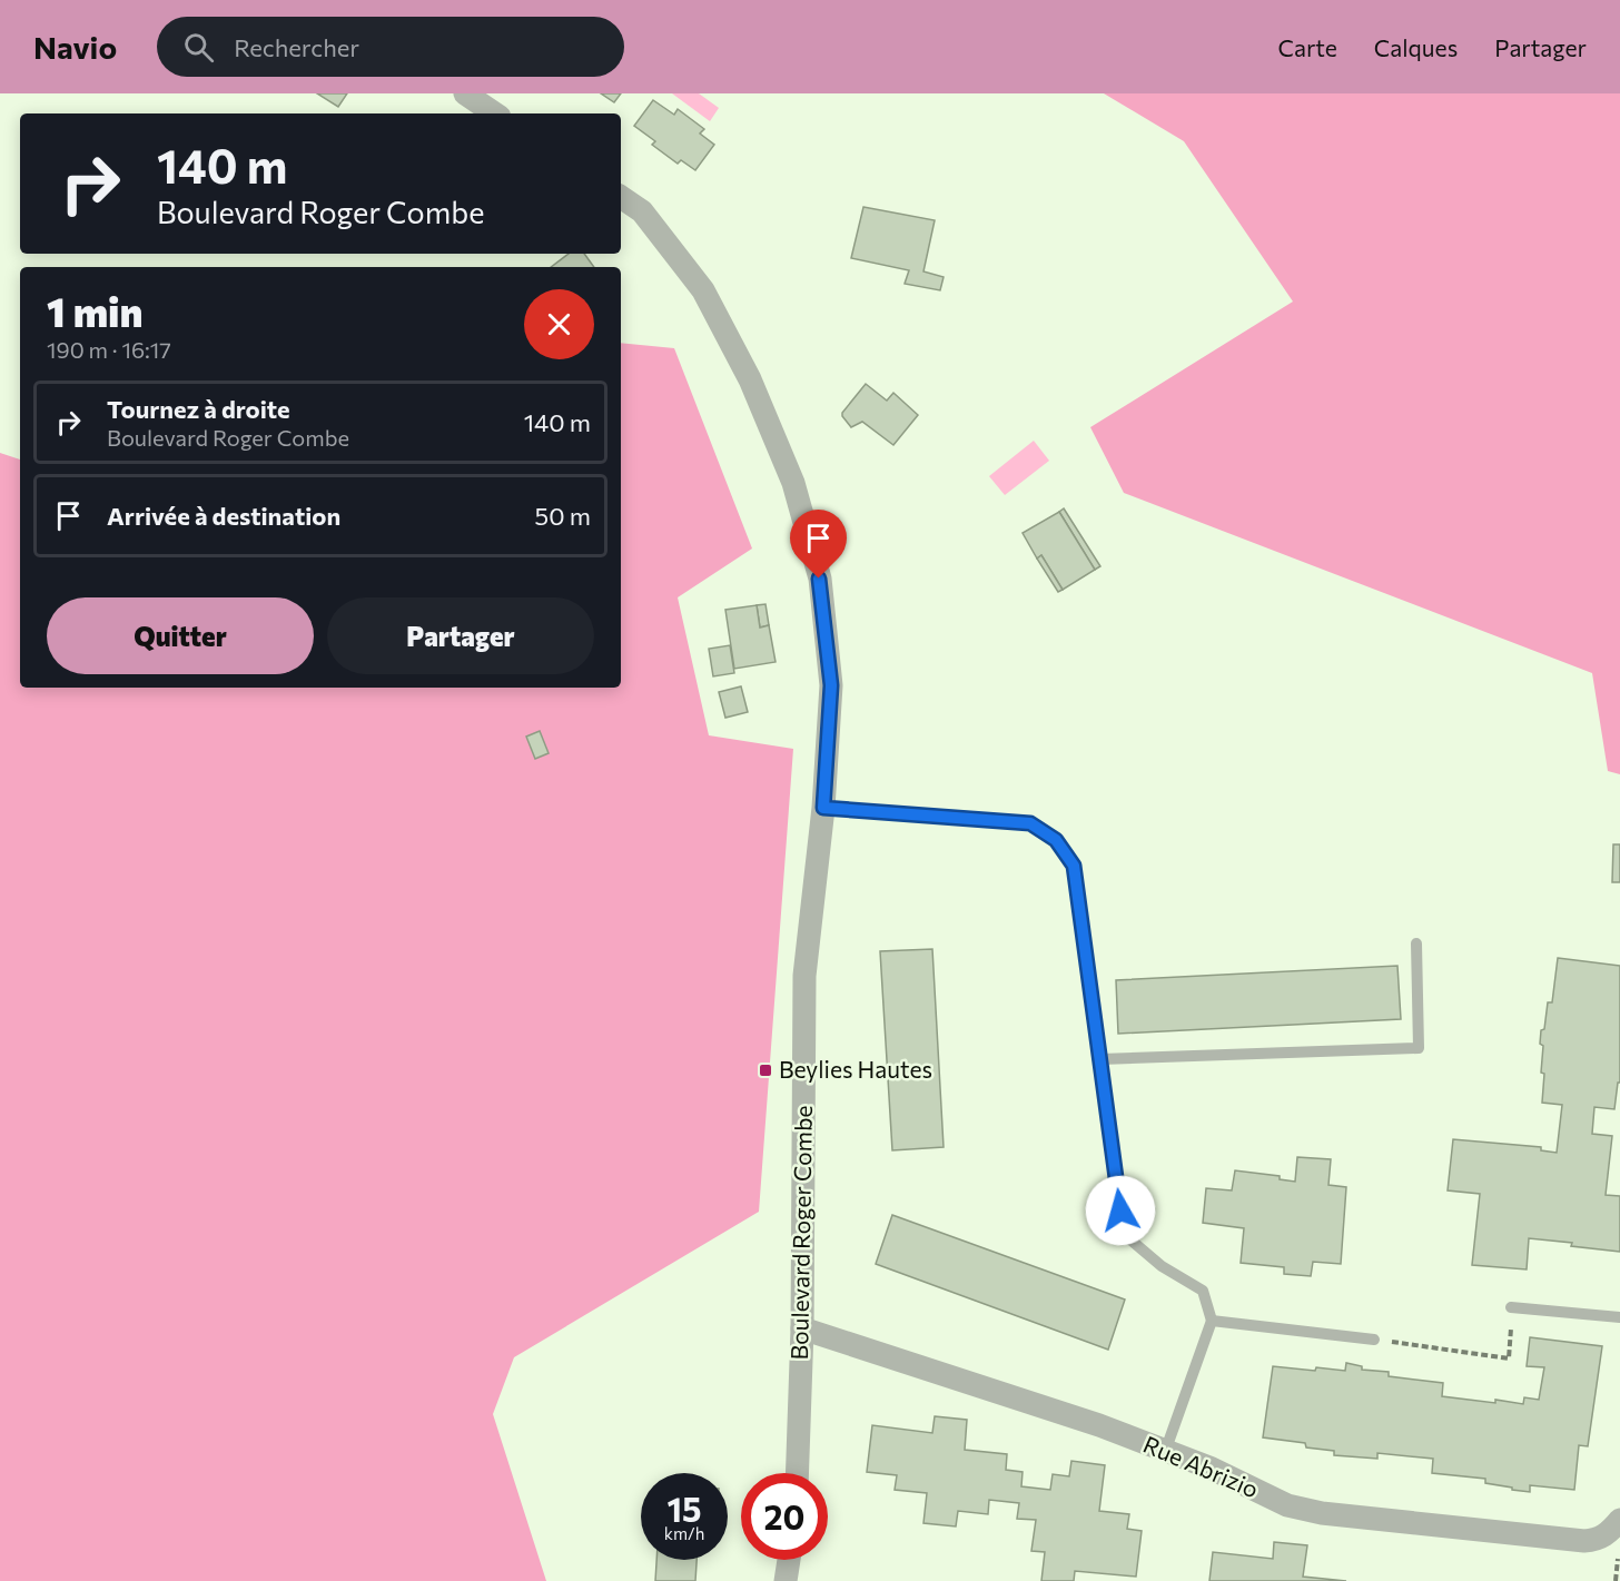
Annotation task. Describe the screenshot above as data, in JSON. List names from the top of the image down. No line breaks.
{"streets":{"street":["Boulevard Roger Combe","Rue Abrizio"]},"crossings":[["Boulevard Roger Combe","Rue Abrizio"]],"places":{"transit":["Beylies Hautes"]},"page":{"header":"Navio","search":"Rechercher","nav":["Carte","Calques","Partager"],"turn":["140 m","Boulevard Roger Combe"],"heading":["1 min","190 m · 16:17"],"list":[{"name":"Tournez à droite","note":"Boulevard Roger Combe","value":"140 m"},{"name":"Arrivée à destination","value":"50 m"}],"buttons":["Quitter","Partager"],"speed":"15 km/h","limit":"20"}}
